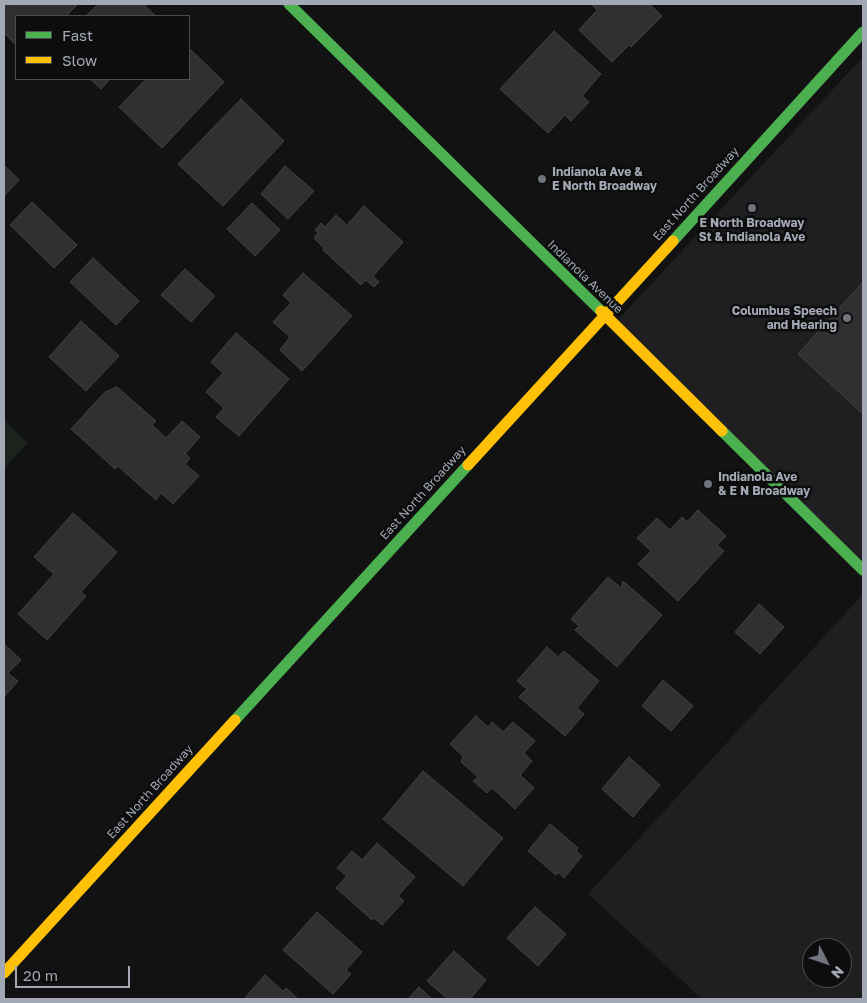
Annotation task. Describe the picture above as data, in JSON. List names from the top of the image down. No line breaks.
{"streets":{"main road":["East North Broadway","Indianola Avenue"]},"crossings":[["East North Broadway","Indianola Avenue"]],"places":["Indianola Ave & E North Broadway","E North Broadway St & Indianola Ave","Columbus Speech and Hearing","Indianola Ave & E N Broadway"],"legend":["Fast","Slow"],"scale_bar":"20 m","north":"bottom right"}
